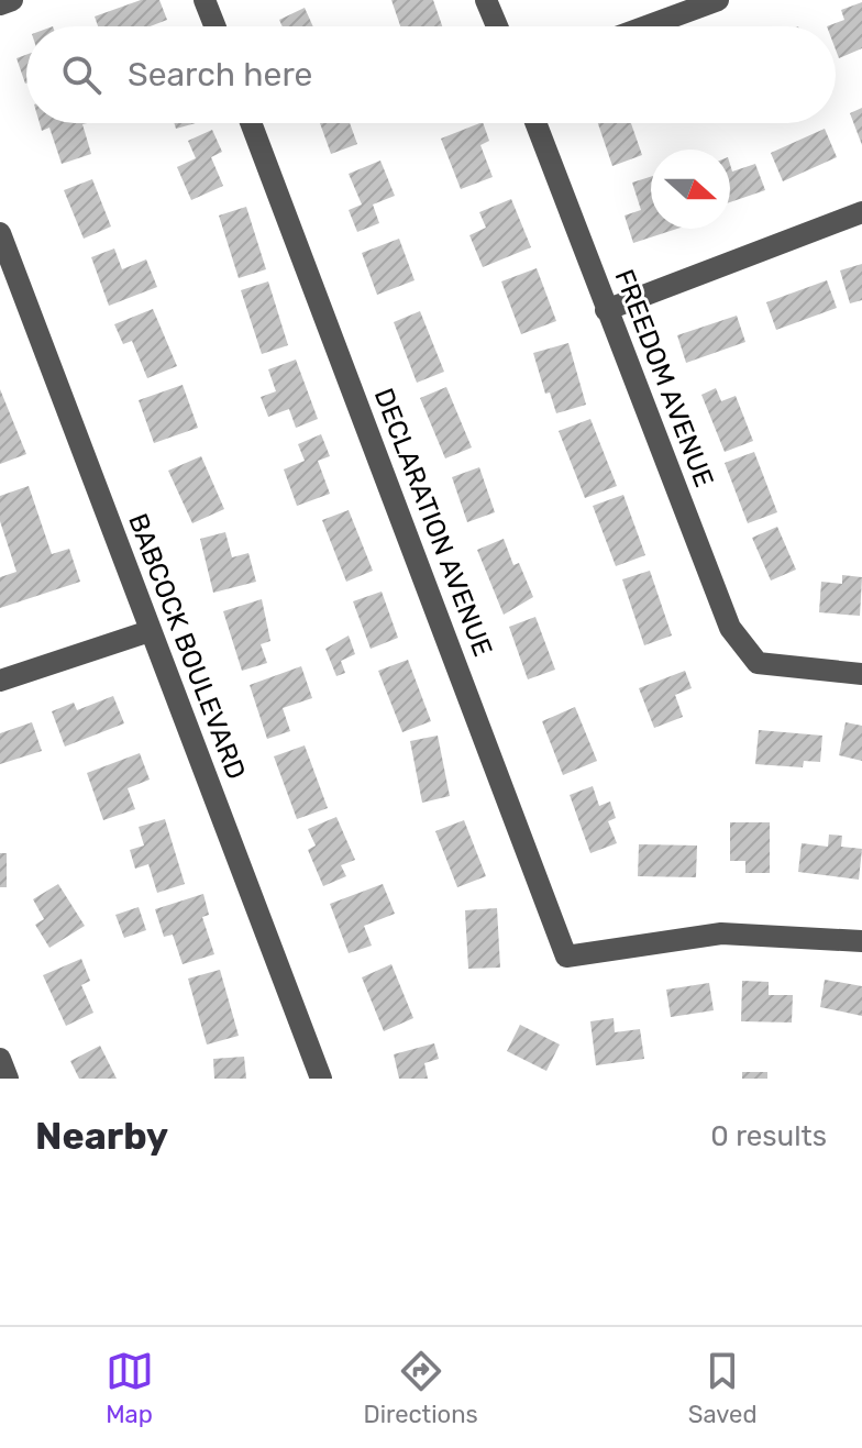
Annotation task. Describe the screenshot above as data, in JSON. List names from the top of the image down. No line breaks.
{"streets":{"street":["FREEDOM AVENUE","DECLARATION AVENUE","BABCOCK BOULEVARD"]},"north":"right","page":{"search":"Search here","heading":["Nearby","0 results"],"nav":["Map","Directions","Saved"]}}
